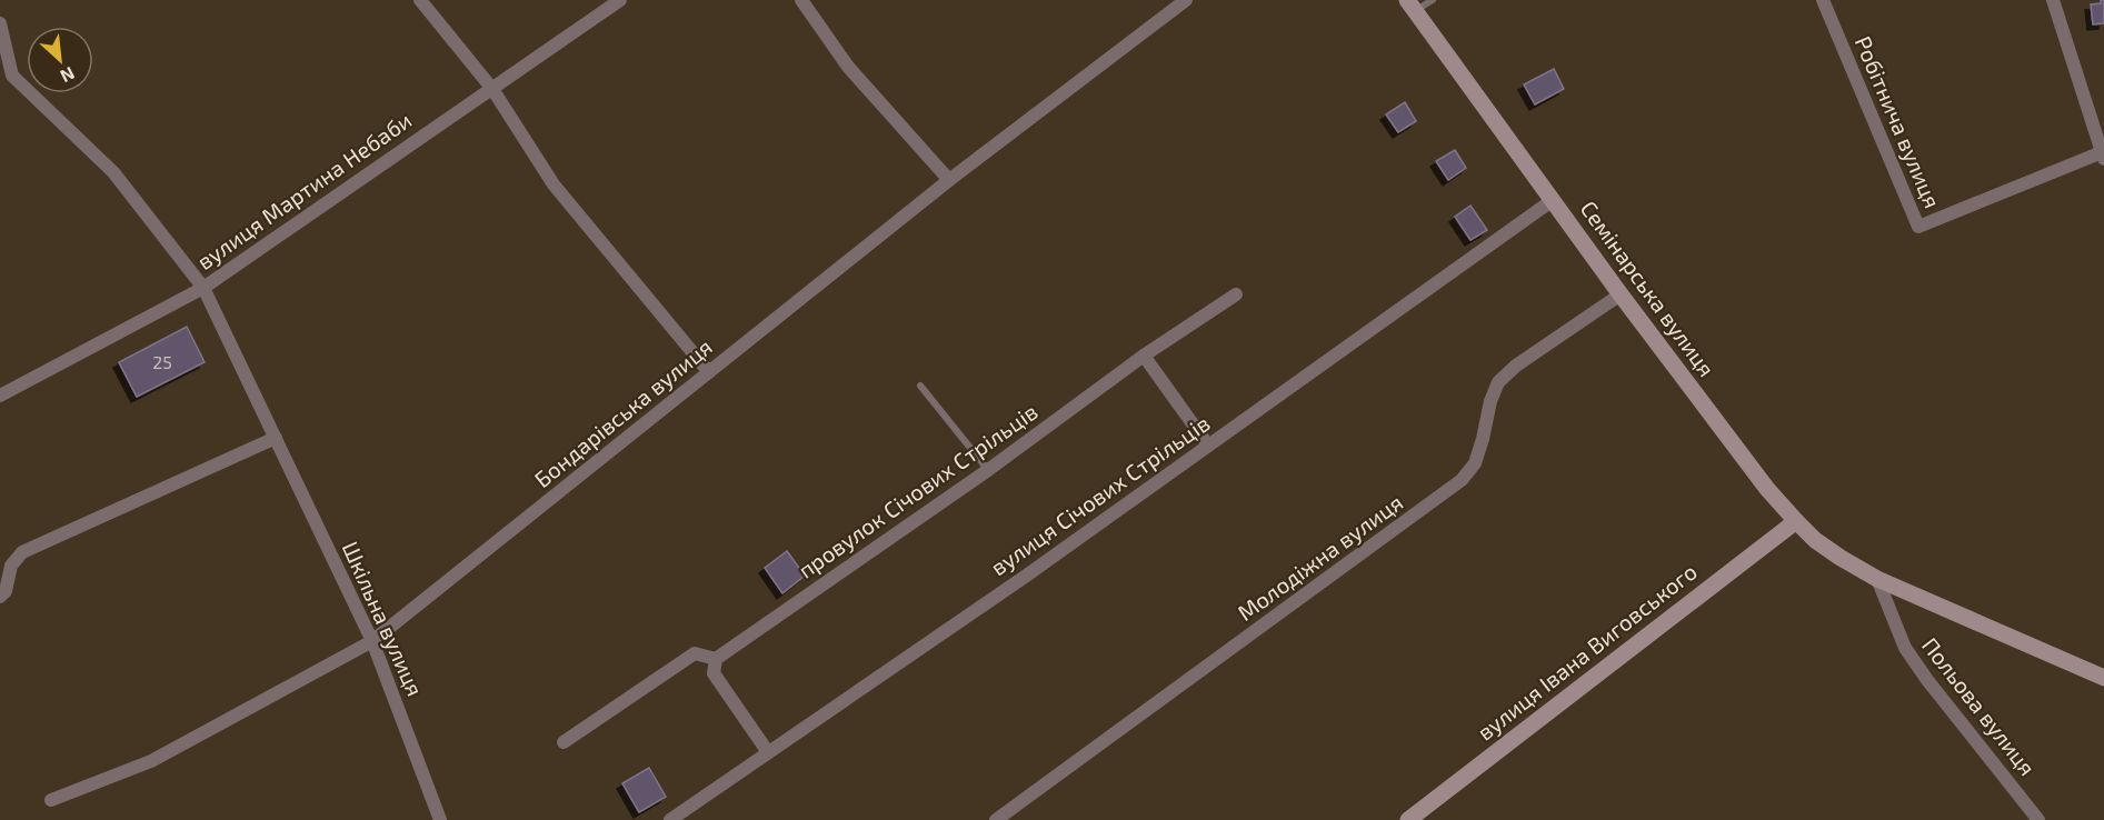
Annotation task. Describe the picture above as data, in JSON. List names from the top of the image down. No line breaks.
{"streets":{"street":["Робітнича вулиця","вулиця Мартина Небаби","Семінарська вулиця","Бондарівська вулиця","провулок Січових Стрільців","вулиця Січових Стрільців","Молодіжна вулиця","Шкільна вулиця","вулиця Івана Виговського","Польова вулиця"]},"crossings":[["вулиця Мартина Небаби","Шкільна вулиця"],["Семінарська вулиця","вулиця Січових Стрільців"],["Семінарська вулиця","Молодіжна вулиця"],["Семінарська вулиця","вулиця Івана Виговського"],["Семінарська вулиця","Польова вулиця"],["Бондарівська вулиця","Шкільна вулиця"]],"house_numbers":["25"],"north":"bottom right"}
